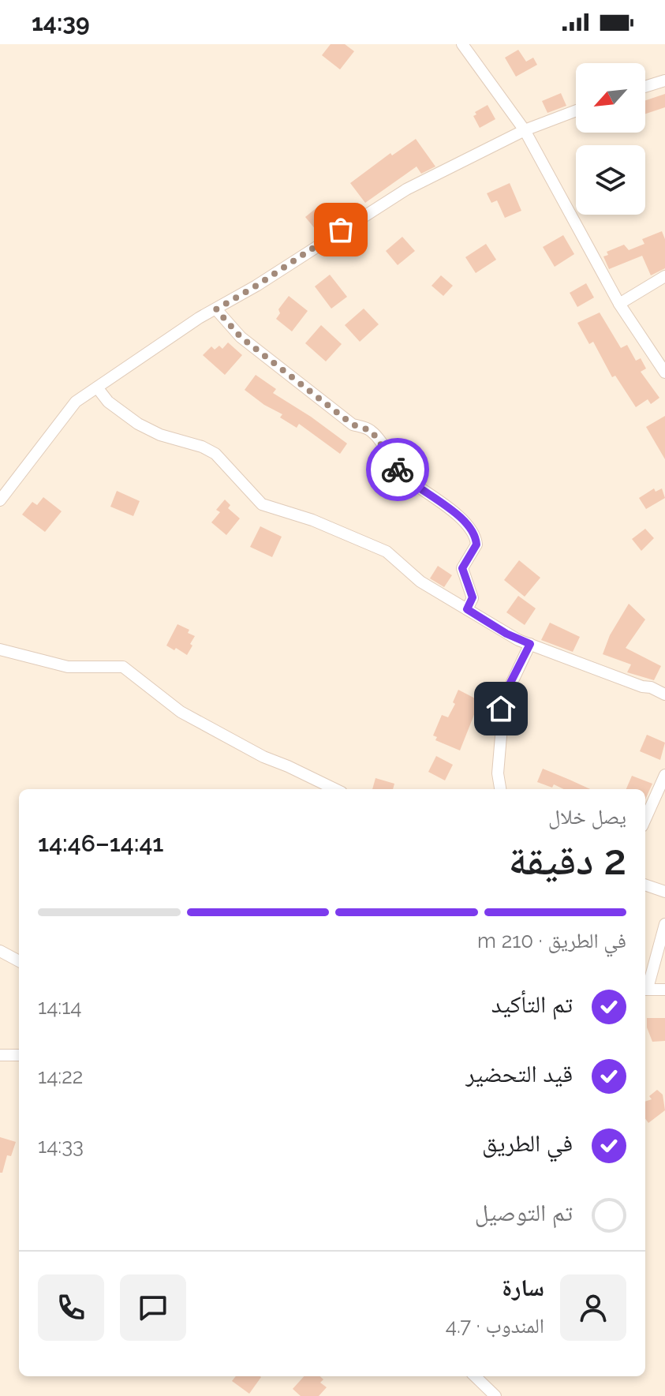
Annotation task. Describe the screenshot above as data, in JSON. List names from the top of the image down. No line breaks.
{"north":"bottom left","page":{"status":"14:39","heading":["2 دقيقة","يصل خلال","14:41–14:46"],"panel":["سارة","المندوب · 4.7"],"bar":"في الطريق · 210 m","list":[["تم التأكيد","14:14"],["قيد التحضير","14:22"],["في الطريق","14:33"],"تم التوصيل"]}}
